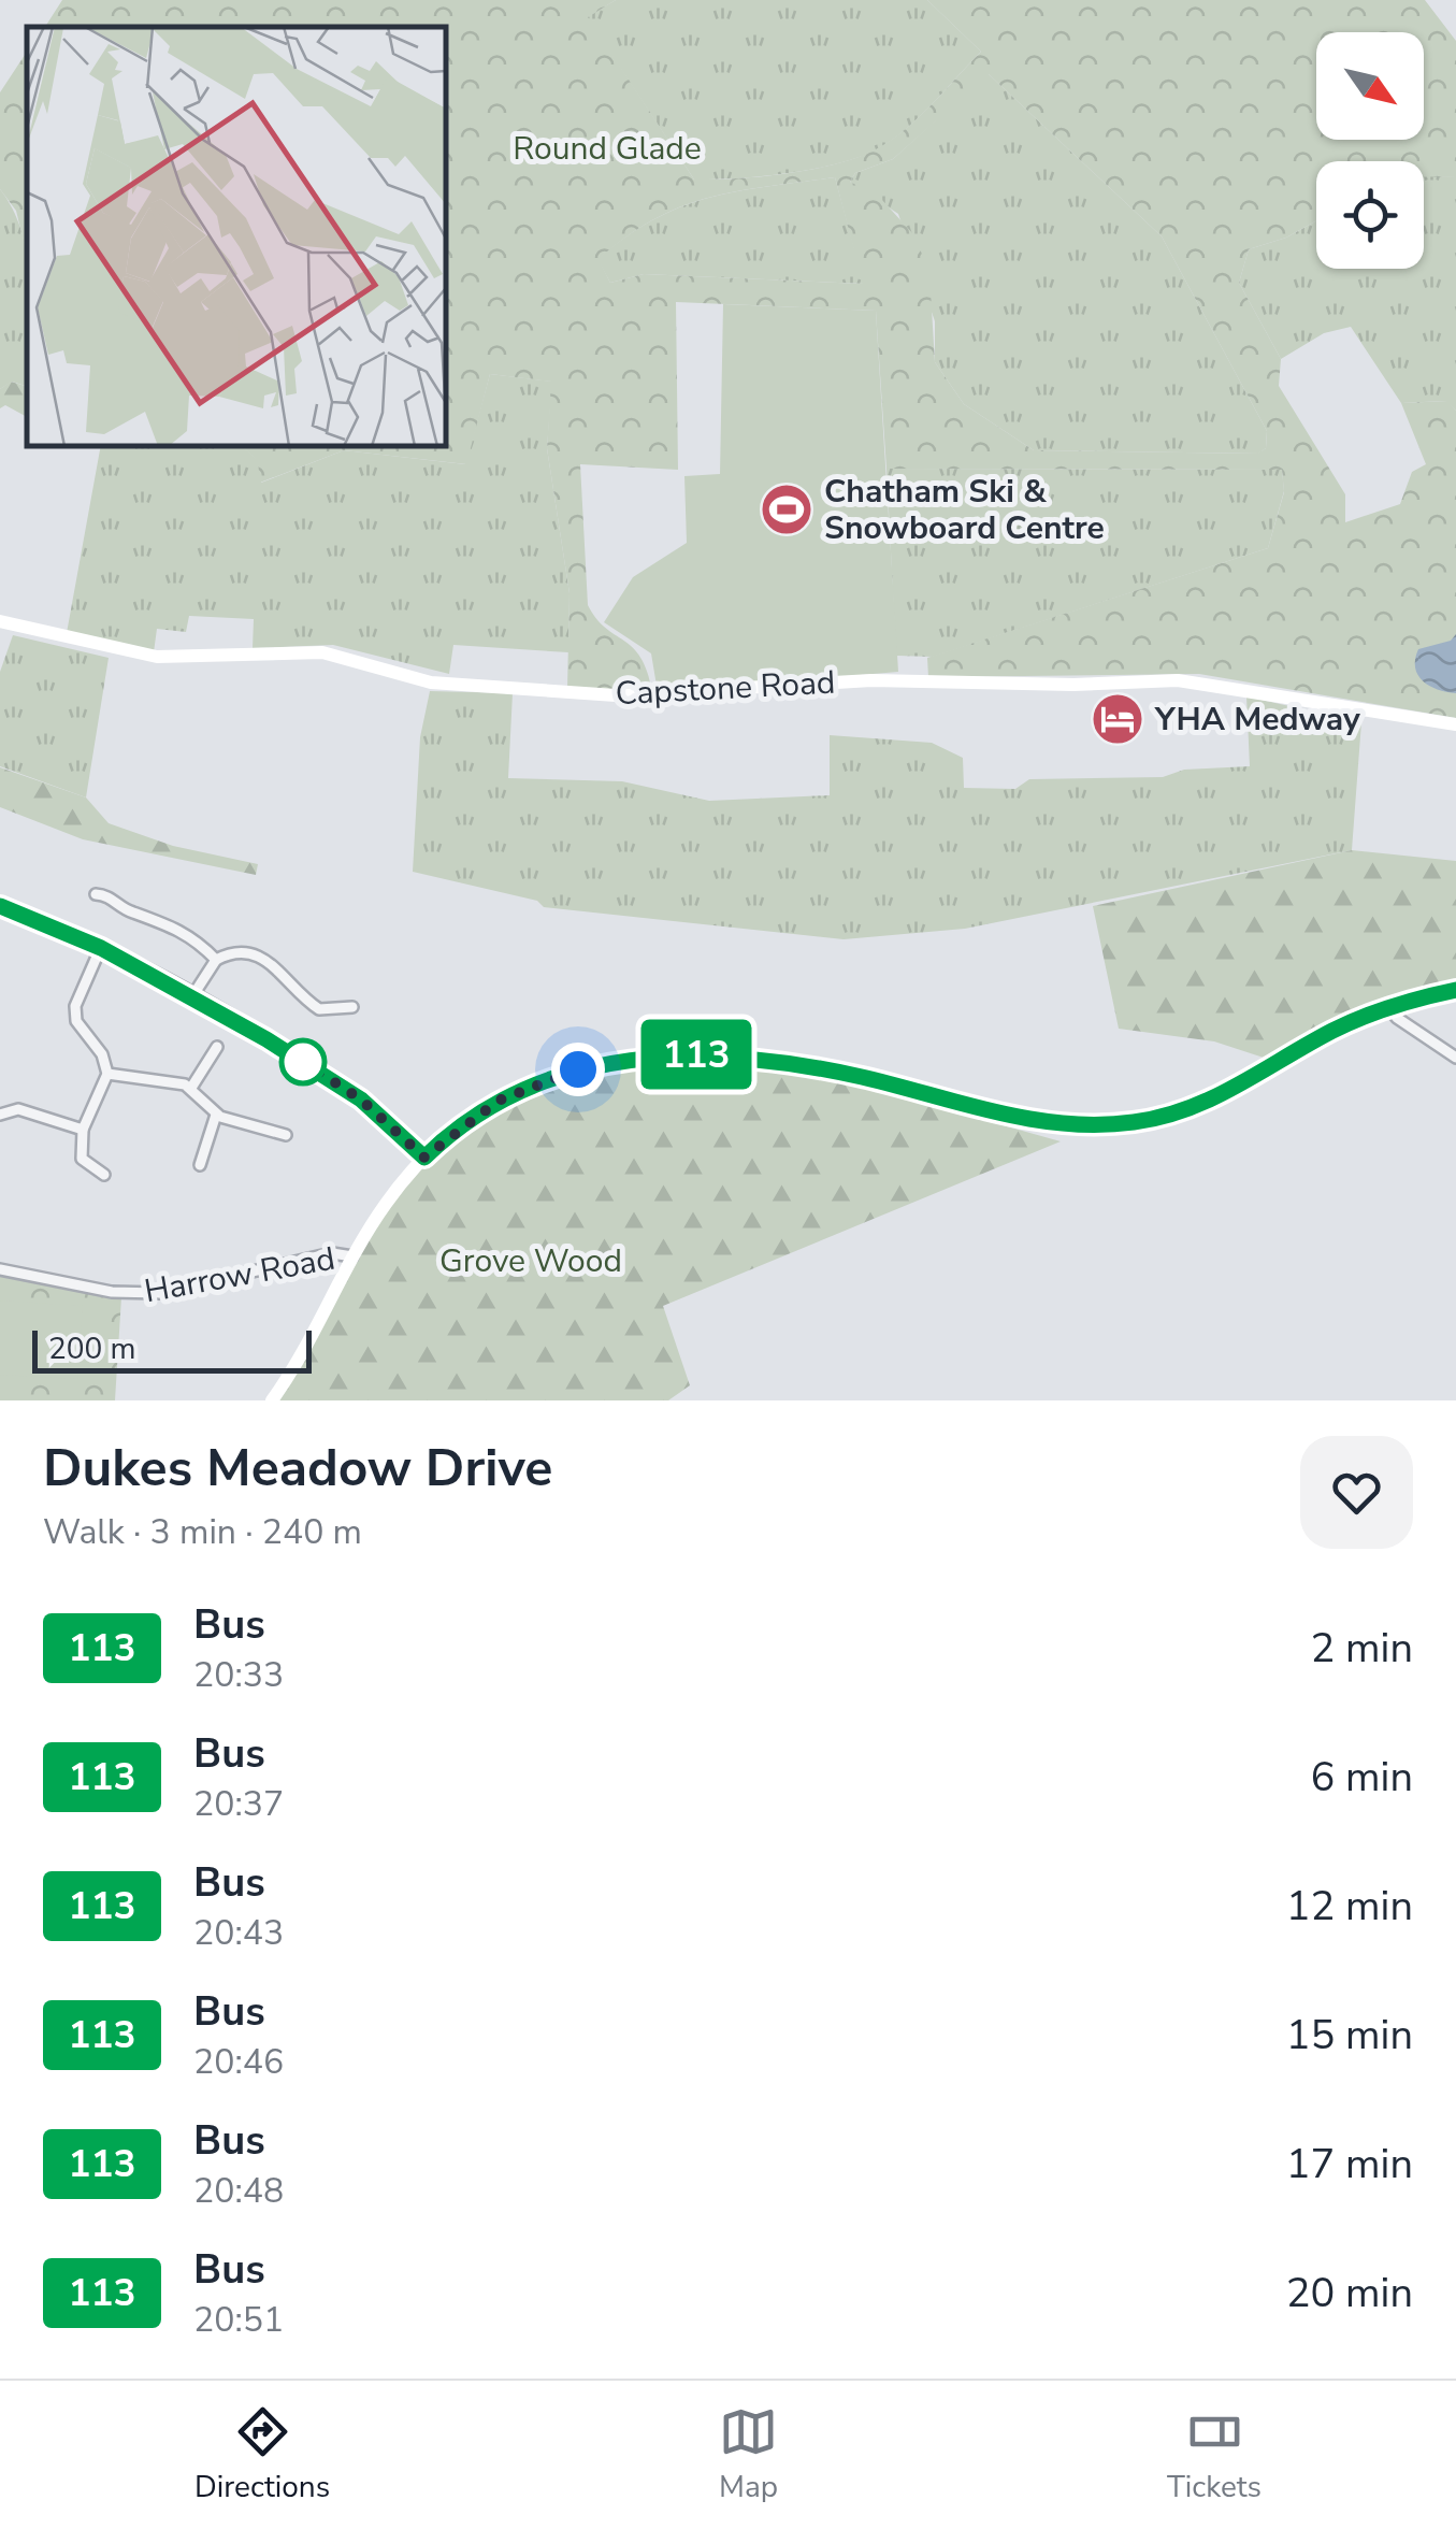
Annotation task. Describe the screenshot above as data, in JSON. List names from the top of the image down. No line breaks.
{"streets":{"street":["Capstone Road","Harrow Road"]},"parks":["Round Glade","Grove Wood"],"places":{"sports":["Chatham Ski & Snowboard Centre"],"hotel":["YHA Medway"]},"lines":["bus line 113"],"scale_bar":"200 m","north":"bottom right","page":{"on_map":"113","scale":"200 m","heading":["Dukes Meadow Drive","Walk · 3 min · 240 m"],"list":[{"mark":"113","name":"Bus","note":"20:33","value":"2 min"},{"mark":"113","name":"Bus","note":"20:37","value":"6 min"},{"mark":"113","name":"Bus","note":"20:43","value":"12 min"},{"mark":"113","name":"Bus","note":"20:46","value":"15 min"},{"mark":"113","name":"Bus","note":"20:48","value":"17 min"},{"mark":"113","name":"Bus","note":"20:51","value":"20 min"}],"tabs":["Directions","Map","Tickets"]}}
